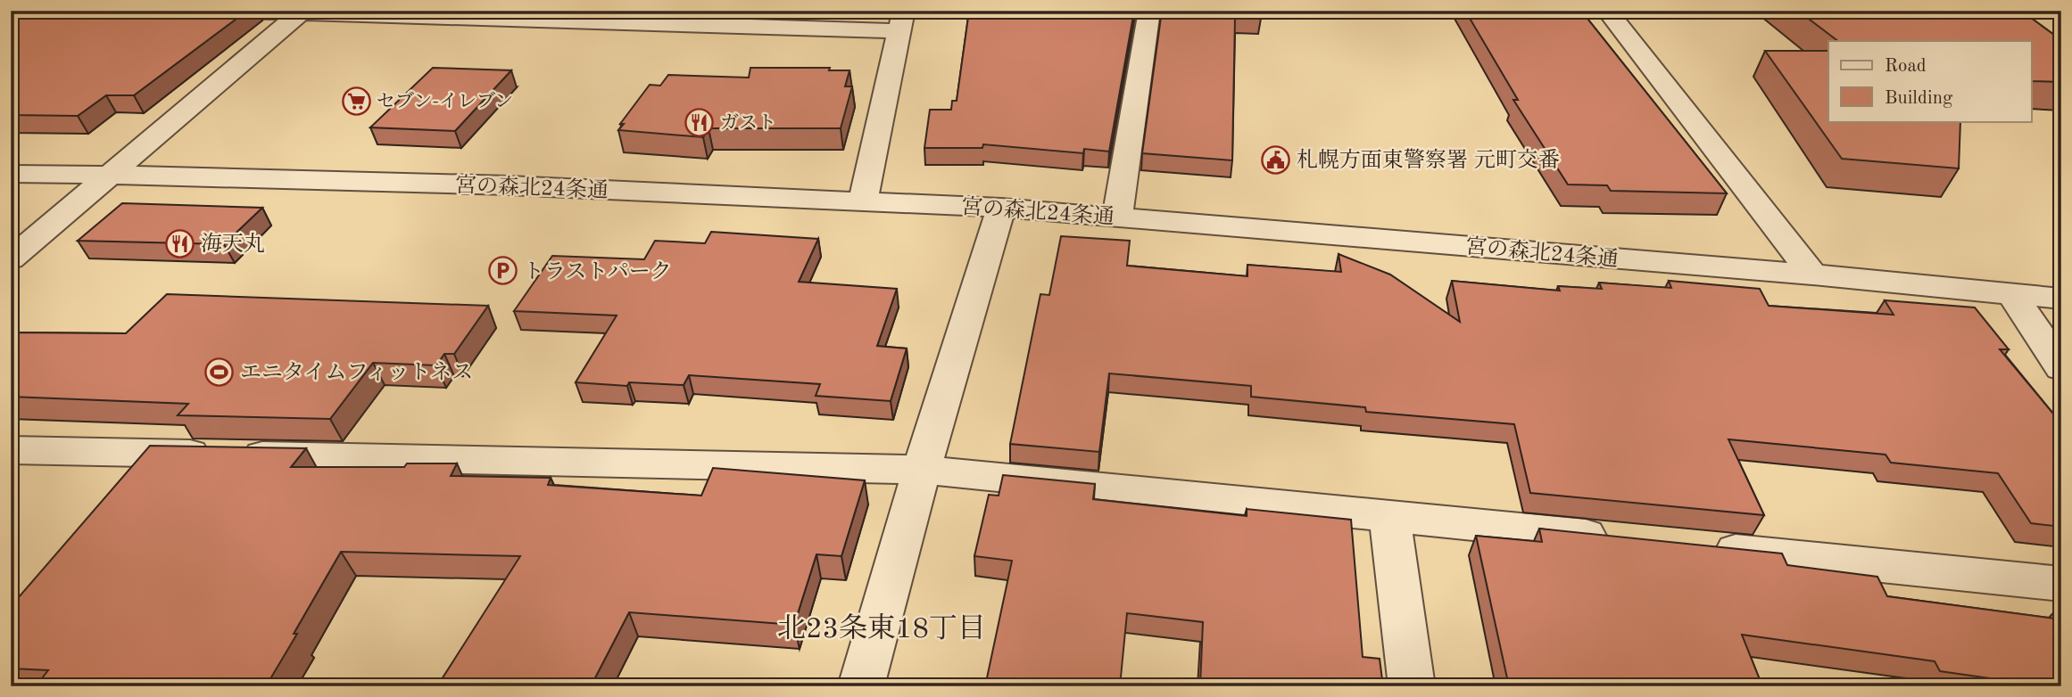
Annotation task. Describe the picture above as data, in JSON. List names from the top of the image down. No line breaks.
{"streets":{"street":["宮の森北24条通"]},"districts":["北23条東18丁目"],"places":{"supermarket":["セブン-イレブン"],"restaurant":["ガスト","海天丸"],"public building":["札幌方面東警察署 元町交番"],"parking":["トラストパーク"],"sports":["エニタイムフィットネス"]},"legend":["Road","Building"]}
